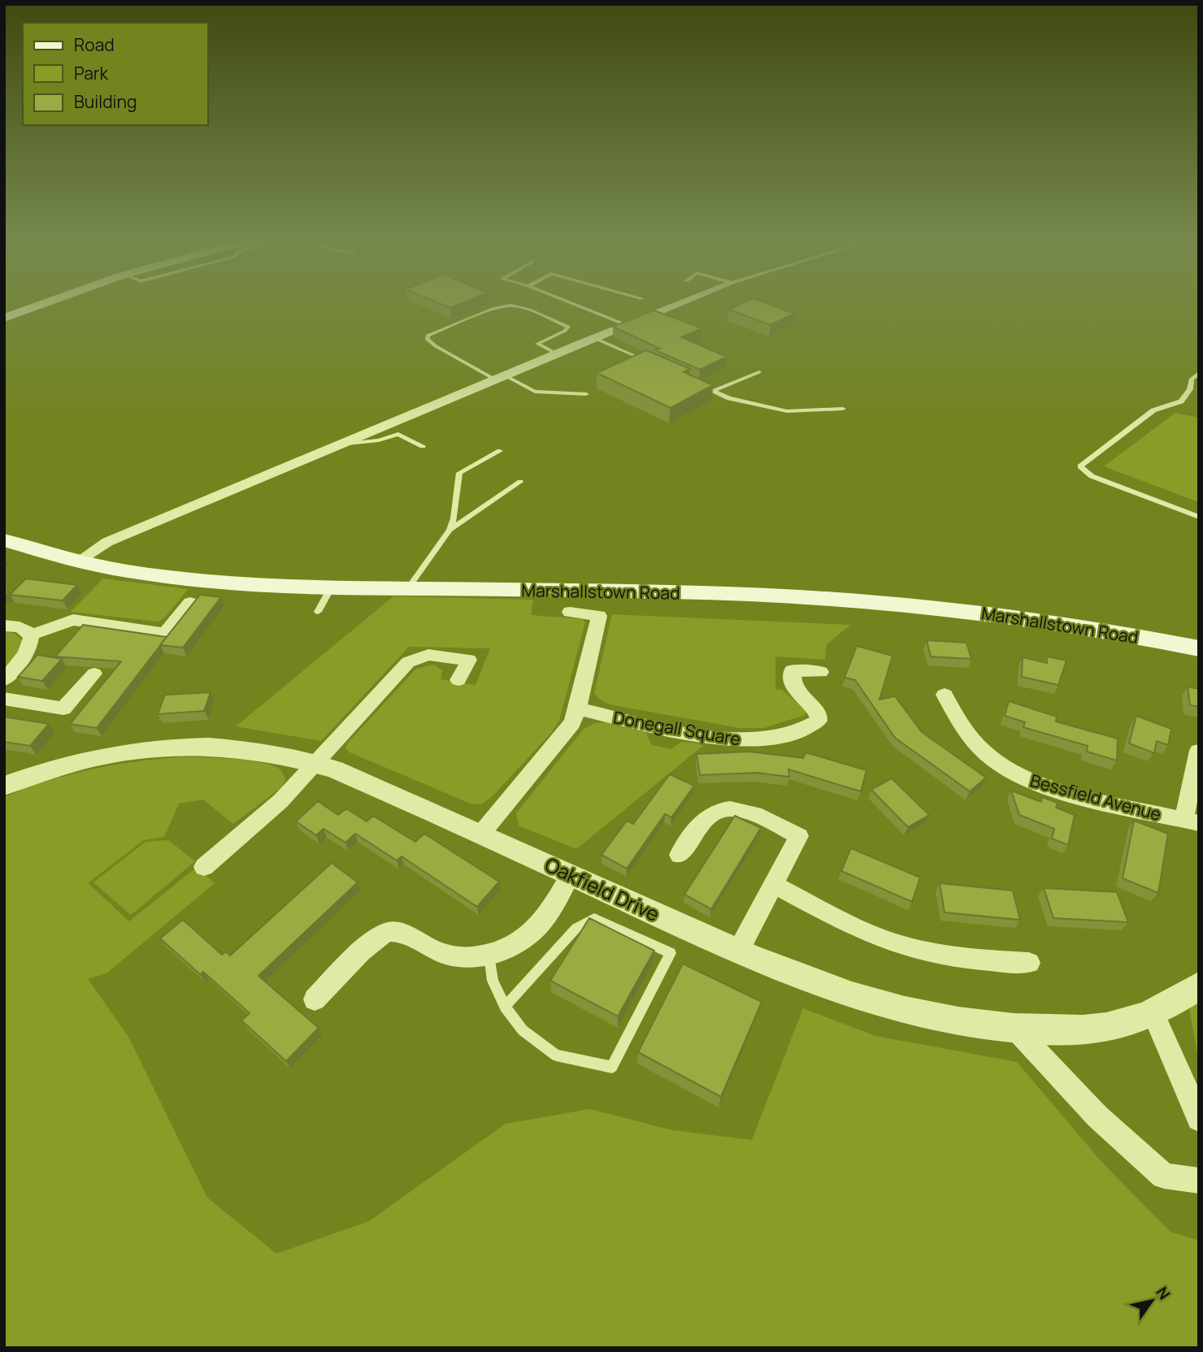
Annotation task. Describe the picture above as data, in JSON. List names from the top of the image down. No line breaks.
{"streets":{"main road":["Marshallstown Road"],"street":["Donegall Square","Bessfield Avenue","Oakfield Drive"]},"legend":["Road","Park","Building"],"north":"top right"}
